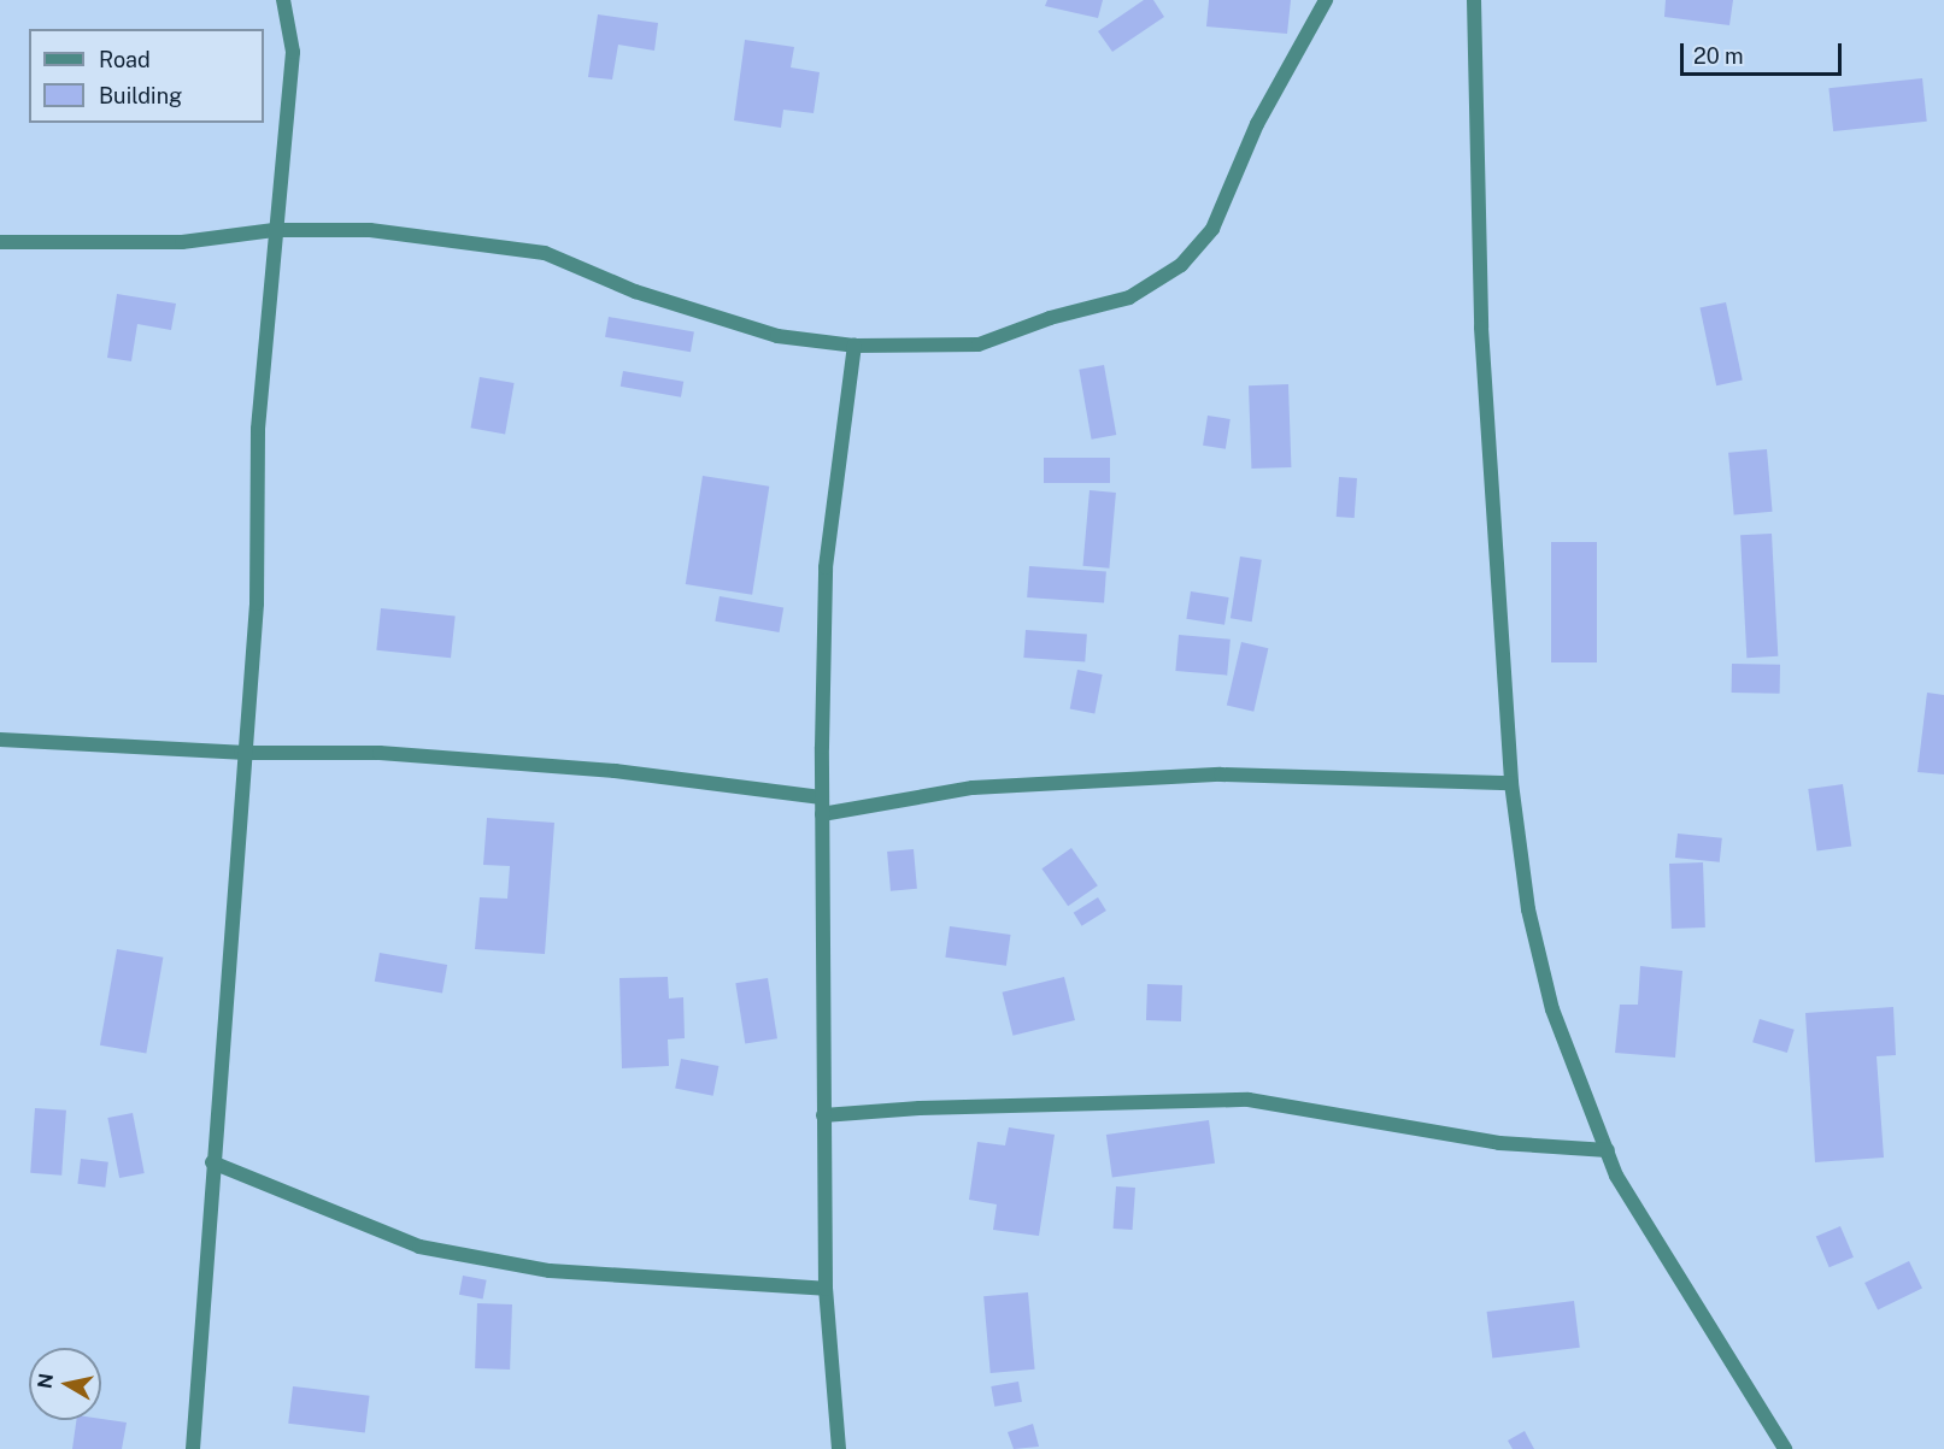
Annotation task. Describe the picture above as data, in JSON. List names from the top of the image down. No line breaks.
{"legend":["Road","Building"],"scale_bar":"20 m","north":"left"}
